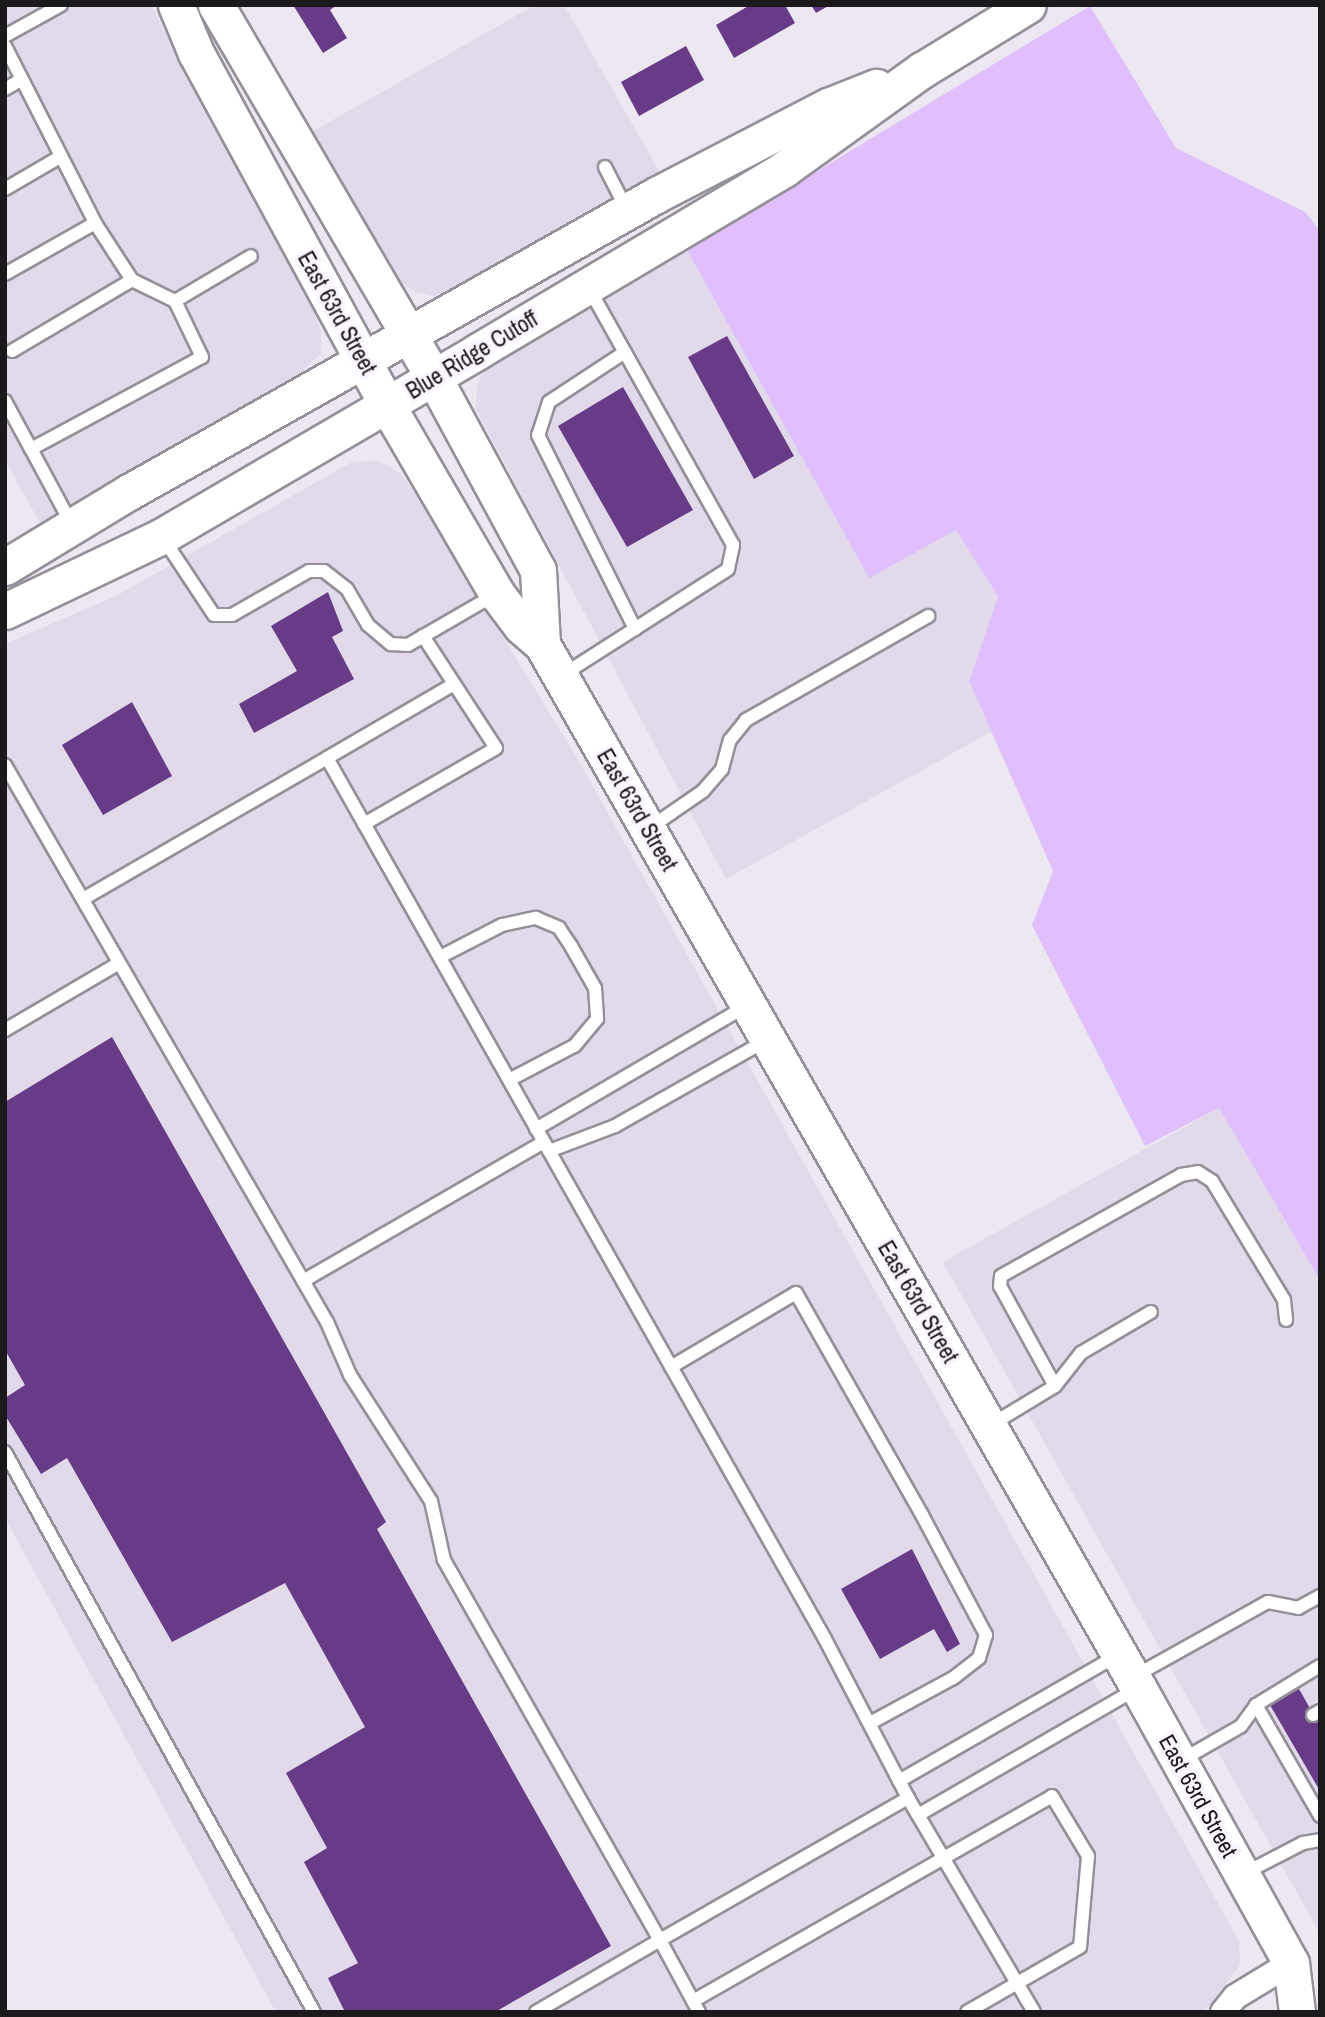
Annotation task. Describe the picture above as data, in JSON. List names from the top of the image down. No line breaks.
{"streets":{"main road":["East 63rd Street","Blue Ridge Cutoff"]},"crossings":[["East 63rd Street","Blue Ridge Cutoff"]]}
